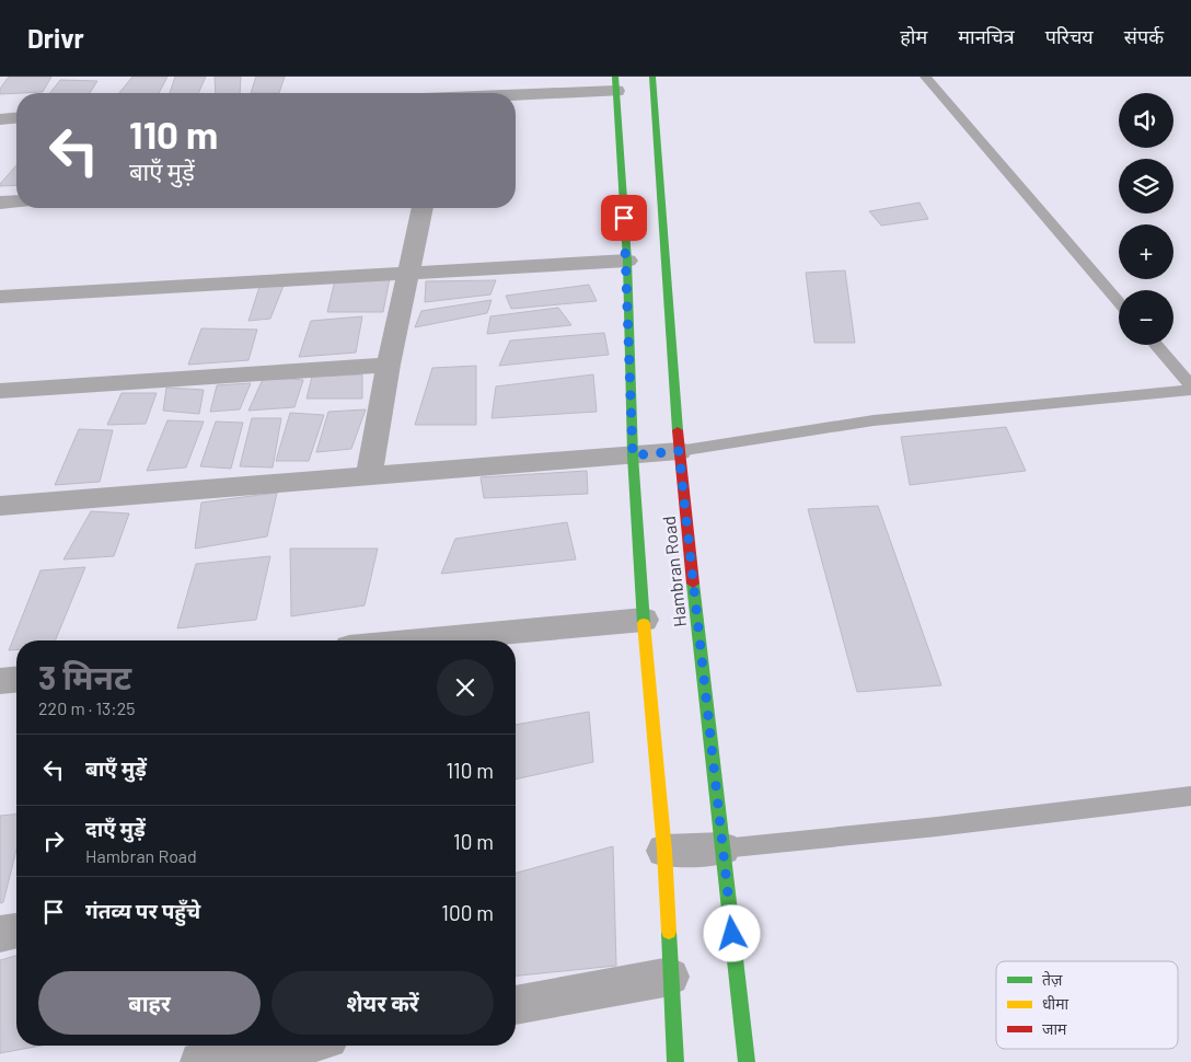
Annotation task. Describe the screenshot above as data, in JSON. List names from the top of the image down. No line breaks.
{"streets":{"main road":["Hambran Road"]},"legend":["तेज़","धीमा","जाम"],"page":{"header":"Drivr","nav":["होम","मानचित्र","परिचय","संपर्क"],"map_buttons":["+","−"],"turn":["110 m","बाएँ मुड़ें"],"heading":["3 मिनट","220 m · 13:25"],"list":[{"name":"बाएँ मुड़ें","value":"110 m"},{"name":"दाएँ मुड़ें","note":"Hambran Road","value":"10 m"},{"name":"गंतव्य पर पहुँचे","value":"100 m"}],"buttons":["बाहर","शेयर करें"]}}
